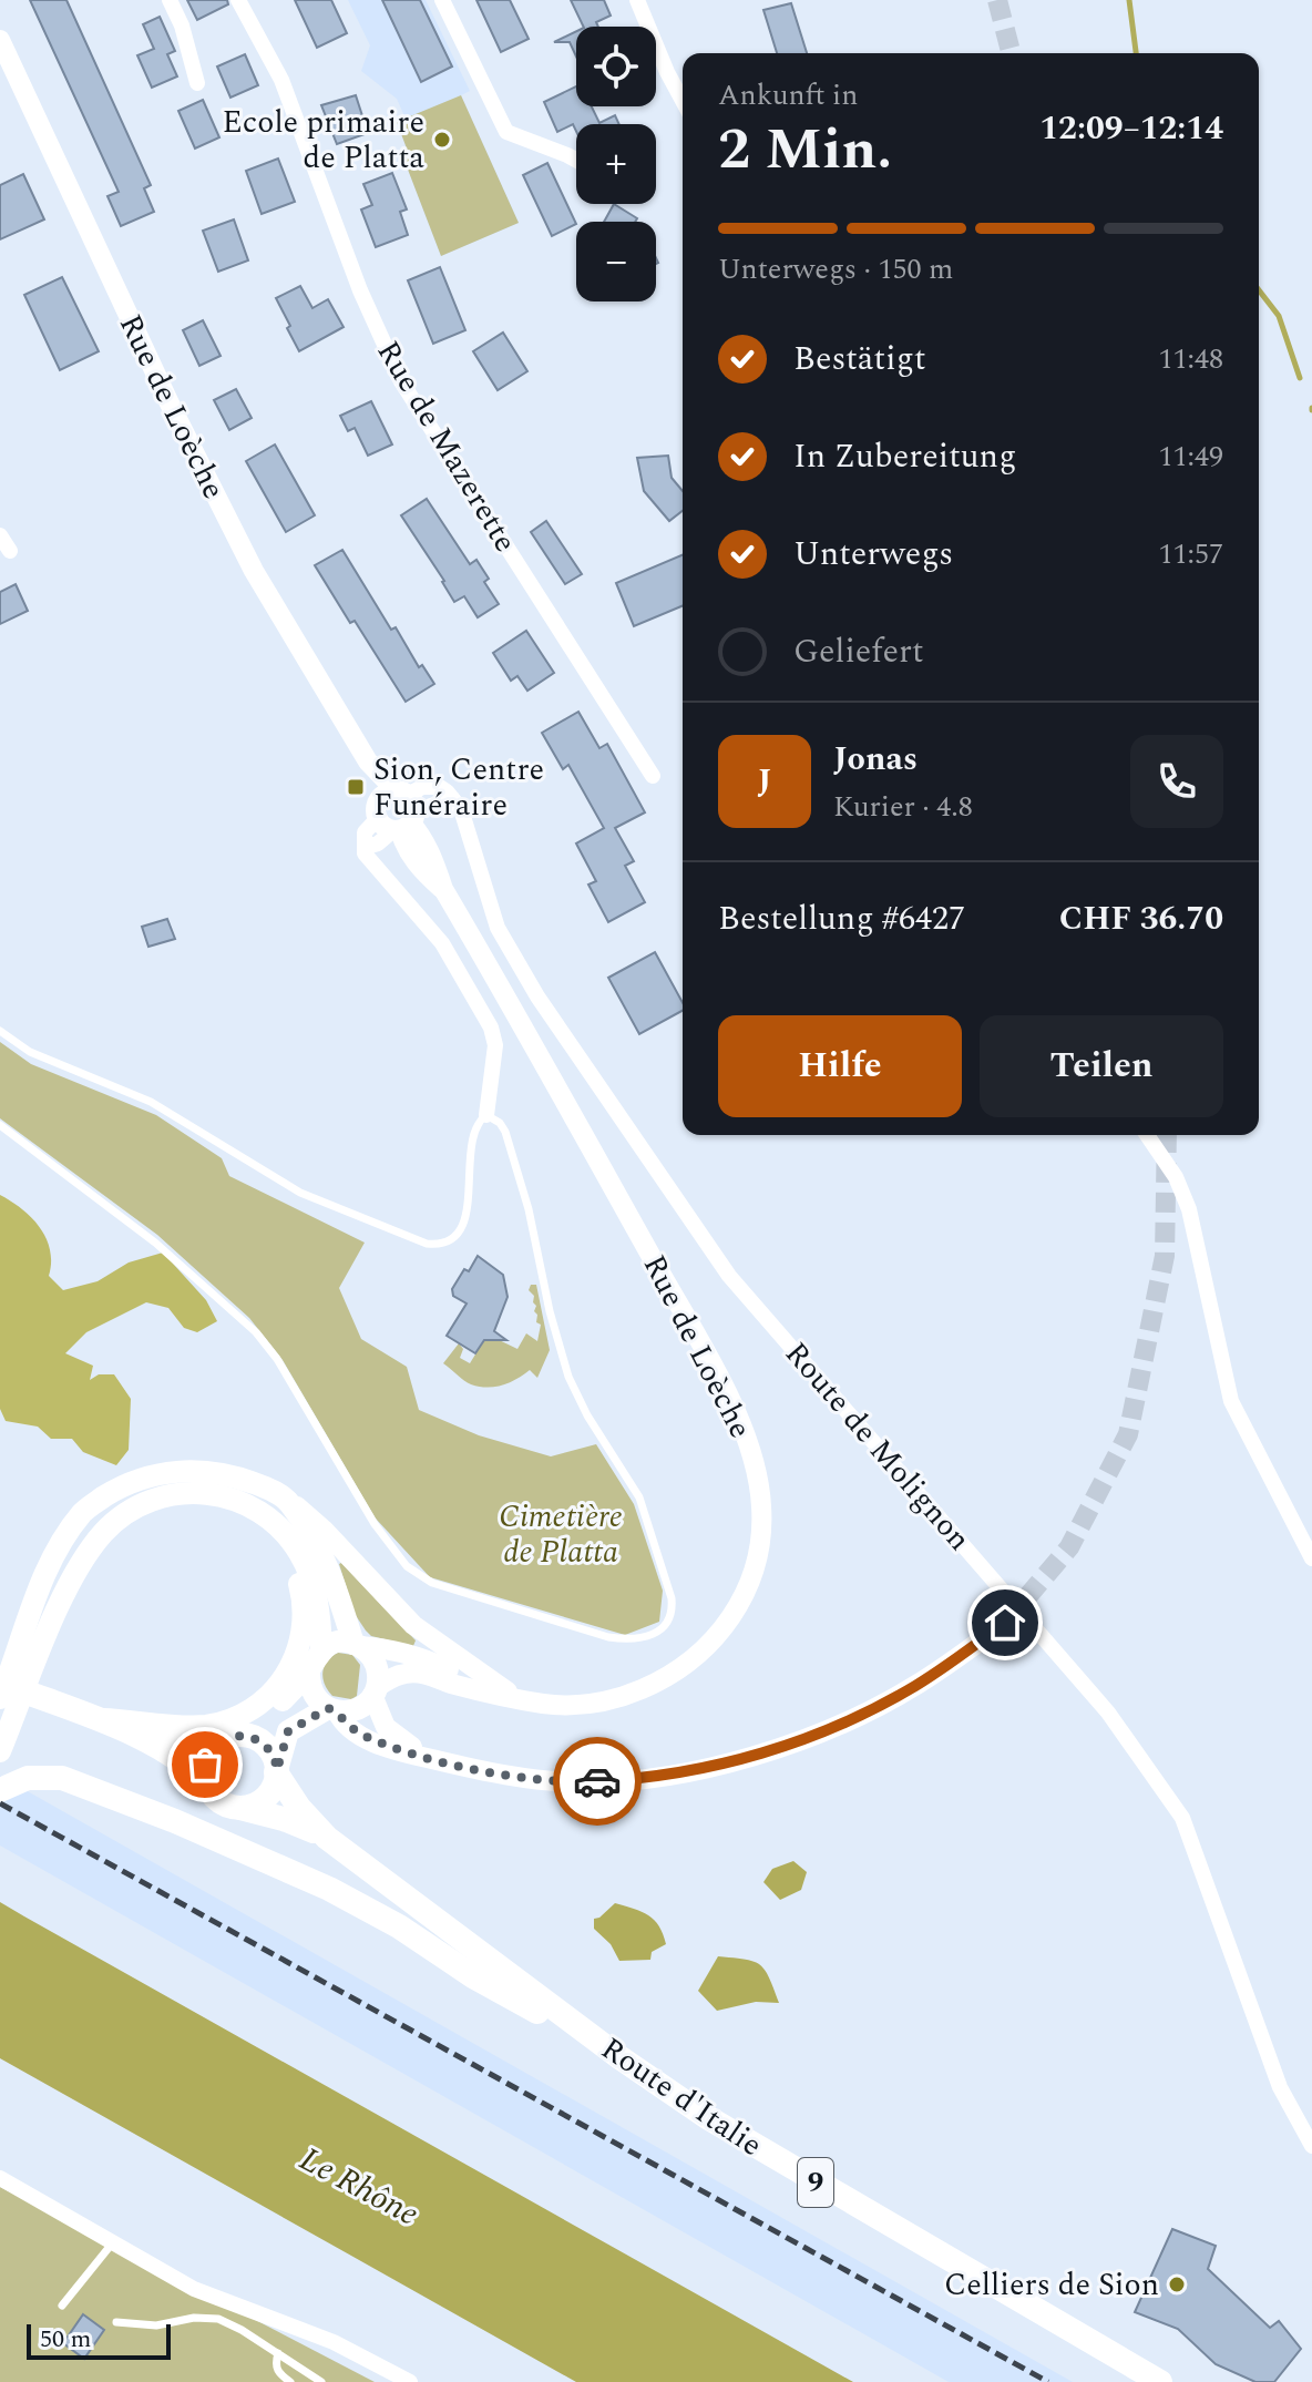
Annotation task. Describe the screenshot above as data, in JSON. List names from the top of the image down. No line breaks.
{"streets":{"main road":["Route d'Italie","9"],"street":["Rue de Loèche","Rue de Mazerette","Route de Molignon"]},"crossings":[["Rue de Loèche","Route de Molignon"]],"water":["Le Rhône"],"parks":["Cimetière de Platta"],"places":{"other":["Ecole primaire de Platta","Celliers de Sion"],"transit":["Sion, Centre Funéraire"]},"scale_bar":"50 m","page":{"map_buttons":["+","−"],"heading":["2 Min.","Ankunft in","12:09–12:14"],"panel":["Jonas","Kurier · 4.8","Bestellung #6427","CHF 36.70"],"bar":"Unterwegs · 150 m","list":[["Bestätigt","11:48"],["In Zubereitung","11:49"],["Unterwegs","11:57"],"Geliefert"],"round":"J","buttons":["Hilfe","Teilen"],"scale":"50 m"}}
